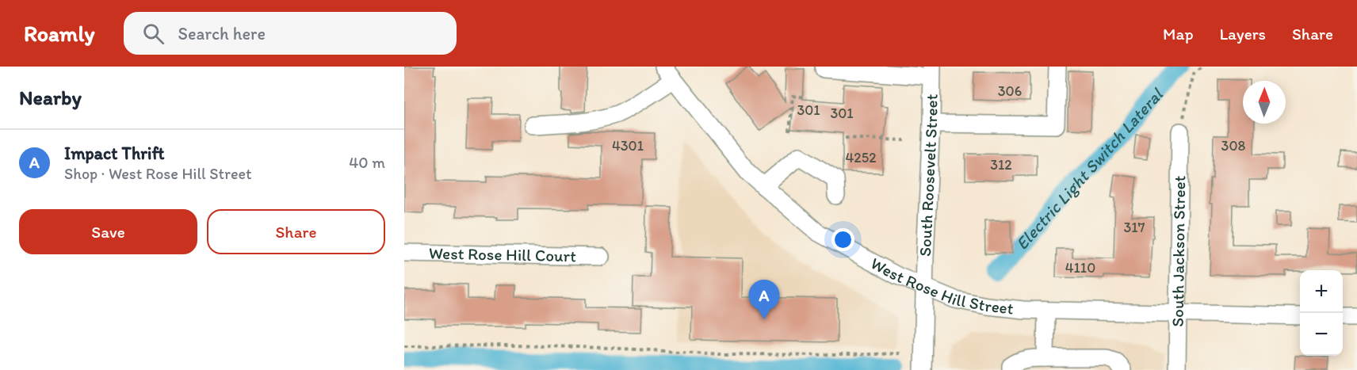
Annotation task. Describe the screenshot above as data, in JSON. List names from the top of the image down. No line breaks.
{"streets":{"street":["South Roosevelt Street","South Jackson Street","West Rose Hill Court","West Rose Hill Street"]},"crossings":[["South Roosevelt Street","West Rose Hill Street"],["South Jackson Street","West Rose Hill Street"]],"water":["Electric Light Switch Lateral"],"house_numbers":["306","301","301","4301","308","4252","312","317","4110"],"north":"top","page":{"header":"Roamly","search":"Search here","nav":["Map","Layers","Share"],"heading":"Nearby","list":[{"mark":"A","name":"Impact Thrift","note":"Shop · West Rose Hill Street","value":"40 m"}],"buttons":["Save","Share"],"map_buttons":["+","−"],"pins":"A"}}
